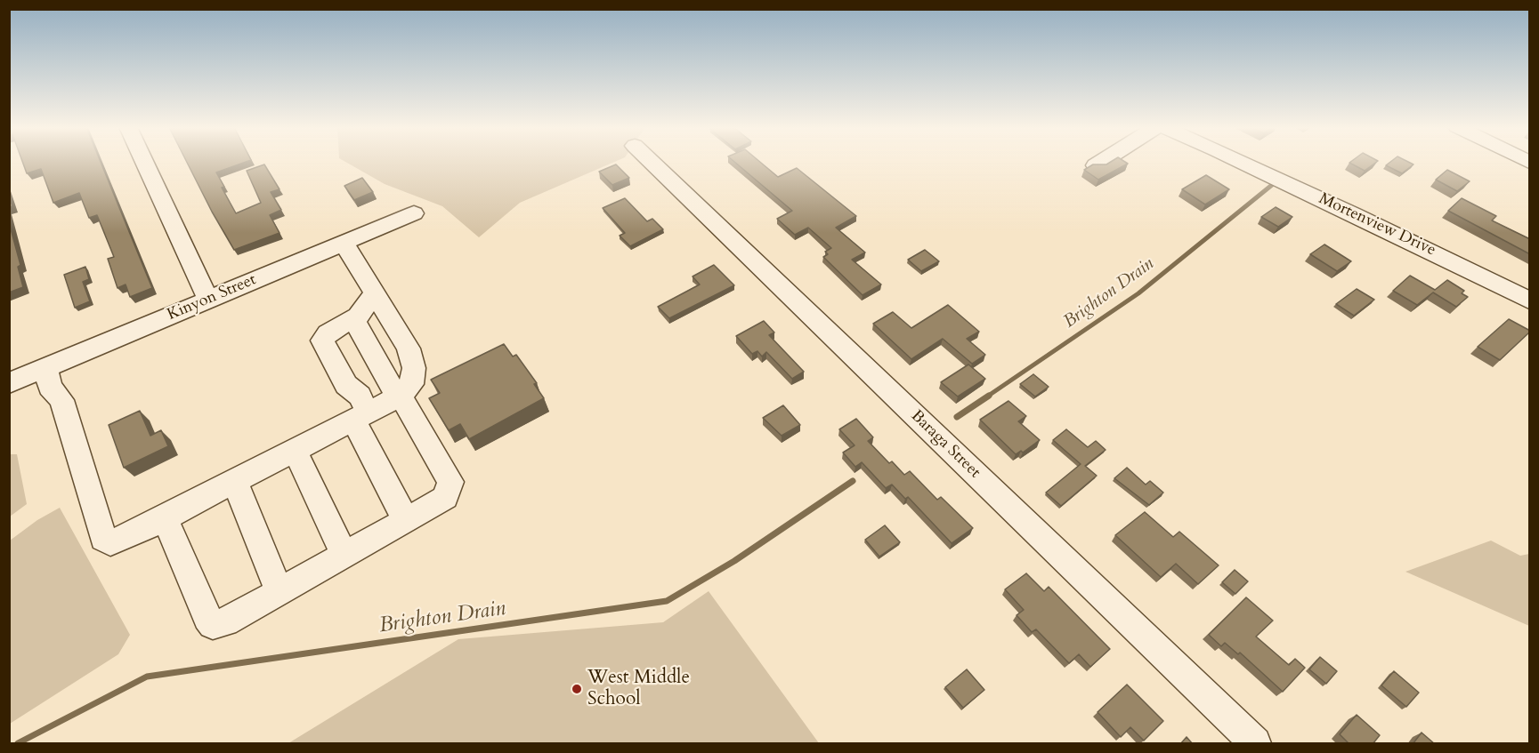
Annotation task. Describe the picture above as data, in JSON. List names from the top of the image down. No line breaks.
{"streets":{"street":["Mortenview Drive","Kinyon Street","Baraga Street"]},"water":["Brighton Drain"],"places":["West Middle School"]}
